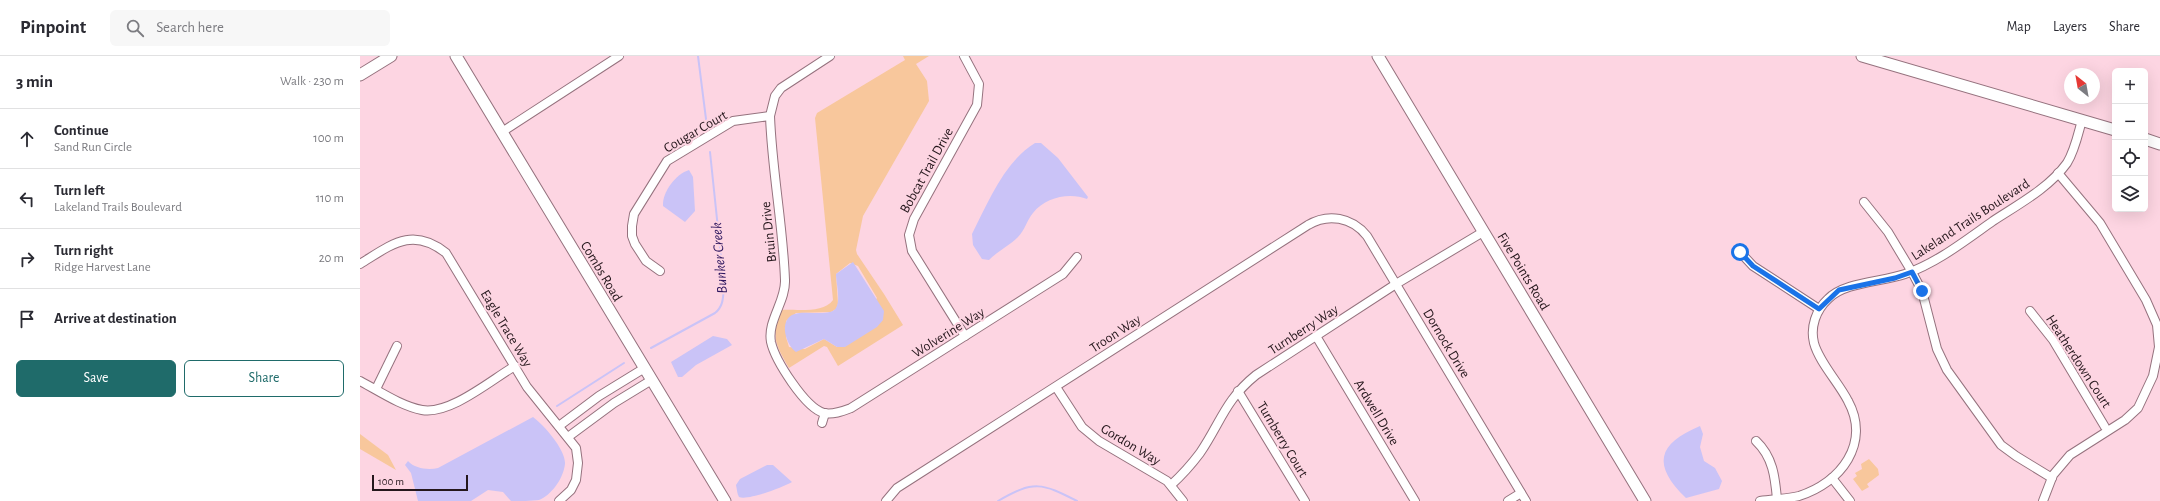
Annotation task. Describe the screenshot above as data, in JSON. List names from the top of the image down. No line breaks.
{"streets":{"street":["Cougar Court","Bobcat Trail Drive","Lakeland Trails Boulevard","Bruin Drive","Combs Road","Five Points Road","Eagle Trace Way","Turnberry Way","Wolverine Way","Troon Way","Dornock Drive","Heatherdown Court","Ardwell Drive","Turnberry Court","Gordon Way"]},"crossings":[["Cougar Court","Bruin Drive"],["Bobcat Trail Drive","Wolverine Way"],["Bruin Drive","Wolverine Way"],["Five Points Road","Turnberry Way"],["Turnberry Way","Dornock Drive"],["Turnberry Way","Ardwell Drive"],["Turnberry Way","Turnberry Court"],["Turnberry Way","Gordon Way"],["Troon Way","Dornock Drive"],["Troon Way","Gordon Way"]],"water":["Bunker Creek"],"scale_bar":"100 m","north":"top left","page":{"header":"Pinpoint","search":"Search here","nav":["Map","Layers","Share"],"heading":["3 min","Walk · 230 m"],"map_buttons":["+","−"],"list":[["Continue","Sand Run Circle","100 m"],["Turn left","Lakeland Trails Boulevard","110 m"],["Turn right","Ridge Harvest Lane","20 m"],"Arrive at destination"],"buttons":["Save","Share"],"scale":"100 m"}}
